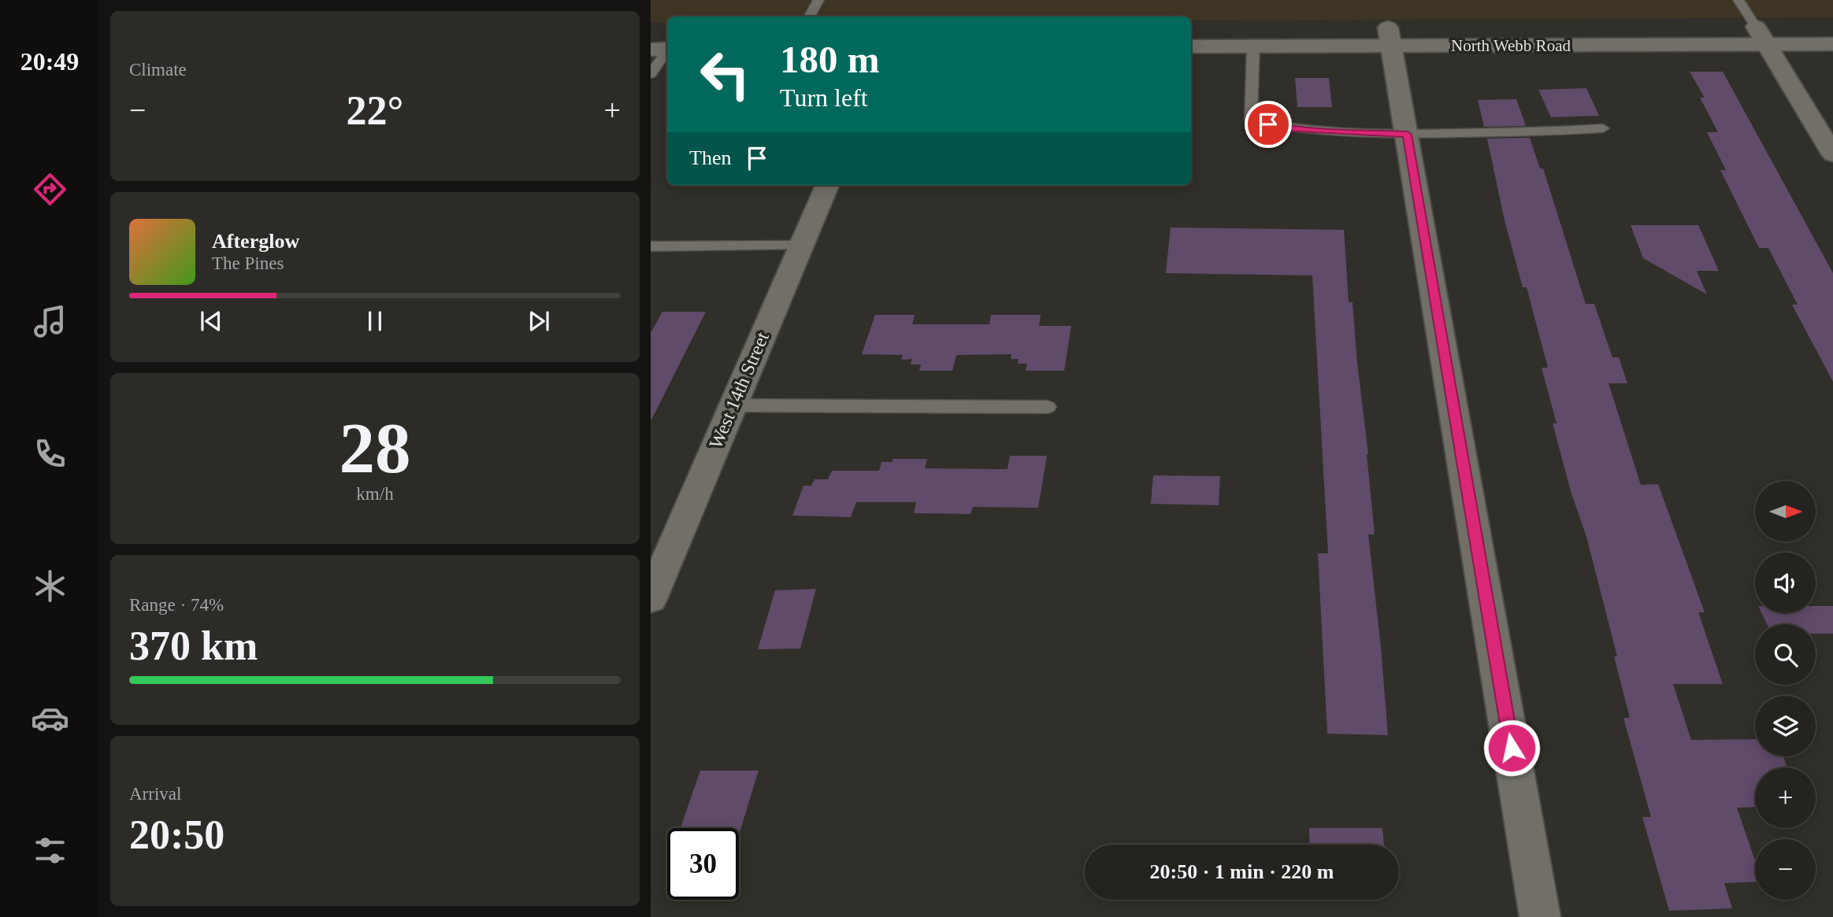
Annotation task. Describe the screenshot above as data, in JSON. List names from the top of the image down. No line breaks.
{"streets":{"street":["North Webb Road","West 14th Street"]},"north":"right","page":{"tabs":"20:49","tile":["Climate",["28","km/h"],["Range · 74%","370 km"],["Arrival","20:50"]],"turn":["180 m","Turn left"],"heat":["−","22°","+"],"then":"Then","song":["Afterglow","The Pines"],"map_buttons":["+","−"],"limit":"30","trip":"20:50 · 1 min · 220 m"}}
